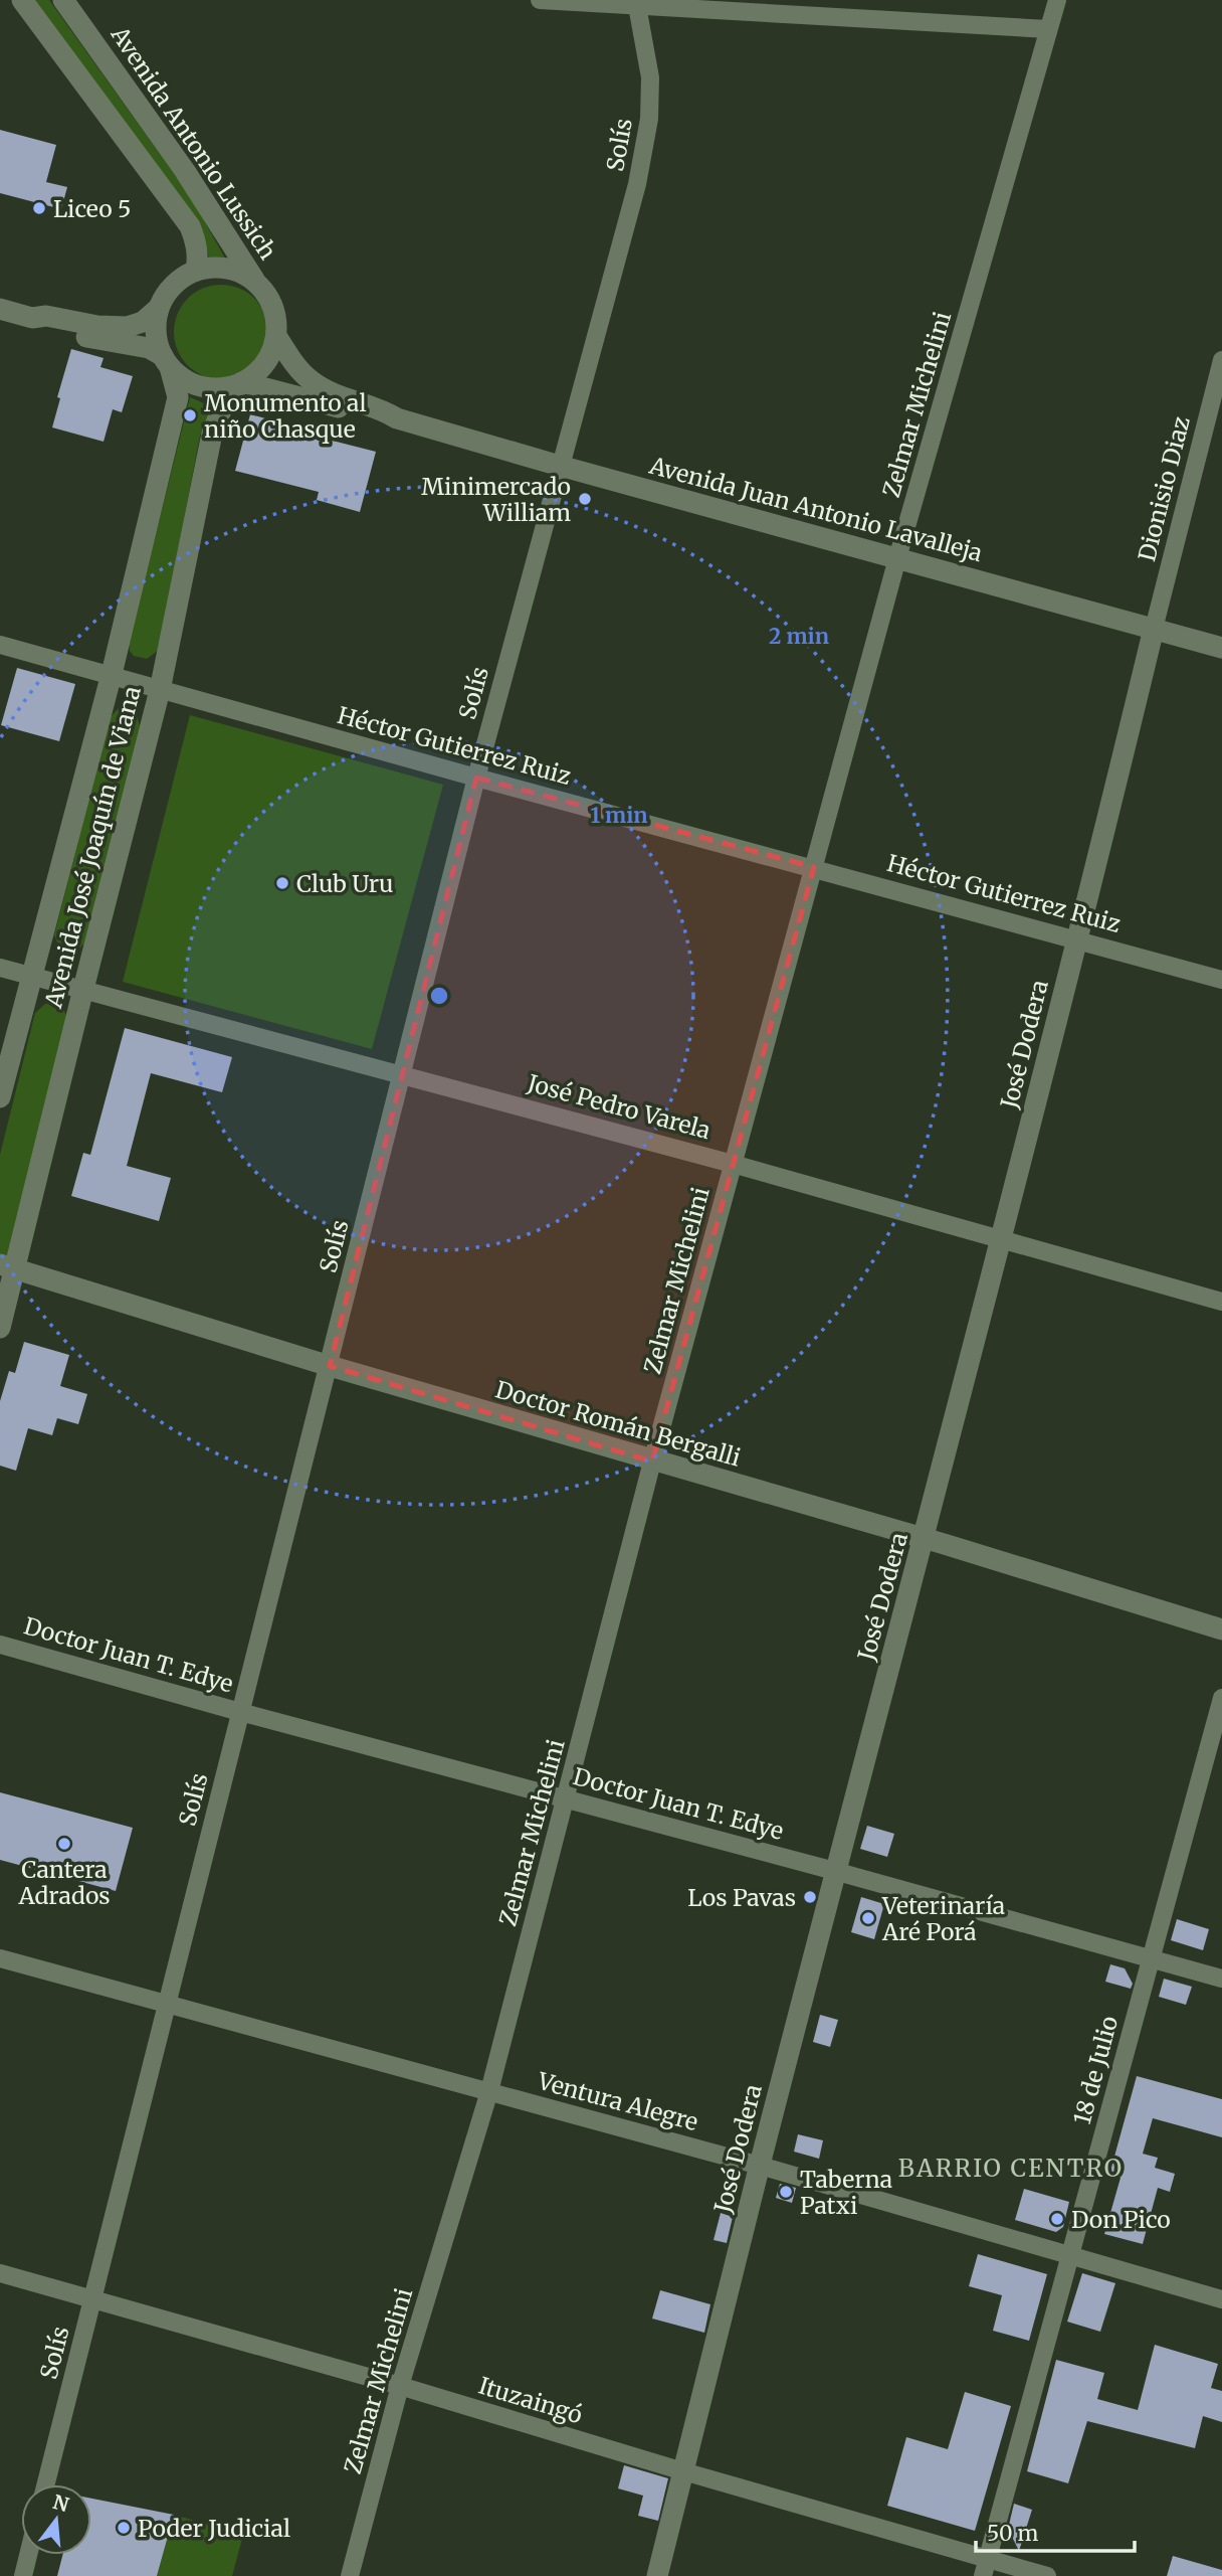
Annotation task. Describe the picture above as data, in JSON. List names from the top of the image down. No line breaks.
{"streets":{"street":["Avenida Antonio Lussich","Solís","Zelmar Michelini","Dionisio Diaz","Avenida Juan Antonio Lavalleja","Héctor Gutierrez Ruiz","Avenida José Joaquín de Viana","José Dodera","José Pedro Varela","Doctor Román Bergalli","Doctor Juan T. Edye","18 de Julio","Ventura Alegre","Ituzaingó"]},"crossings":[["Avenida Antonio Lussich","Avenida Juan Antonio Lavalleja"],["Avenida Antonio Lussich","Avenida José Joaquín de Viana"],["Solís","Avenida Juan Antonio Lavalleja"],["Solís","Héctor Gutierrez Ruiz"],["Solís","José Pedro Varela"],["Solís","Doctor Román Bergalli"],["Solís","Doctor Juan T. Edye"],["Solís","Ventura Alegre"],["Solís","Ituzaingó"],["Zelmar Michelini","Avenida Juan Antonio Lavalleja"],["Zelmar Michelini","Héctor Gutierrez Ruiz"],["Zelmar Michelini","José Pedro Varela"],["Zelmar Michelini","Doctor Román Bergalli"],["Zelmar Michelini","Doctor Juan T. Edye"],["Zelmar Michelini","Ventura Alegre"],["Zelmar Michelini","Ituzaingó"],["Dionisio Diaz","Avenida Juan Antonio Lavalleja"],["Dionisio Diaz","José Dodera"],["Avenida Juan Antonio Lavalleja","Avenida José Joaquín de Viana"],["Avenida Juan Antonio Lavalleja","José Dodera"],["Héctor Gutierrez Ruiz","Avenida José Joaquín de Viana"],["Héctor Gutierrez Ruiz","José Dodera"],["Avenida José Joaquín de Viana","José Pedro Varela"],["Avenida José Joaquín de Viana","Doctor Román Bergalli"],["José Dodera","José Pedro Varela"],["José Dodera","Doctor Román Bergalli"],["José Dodera","Doctor Juan T. Edye"],["José Dodera","Ventura Alegre"],["José Dodera","Ituzaingó"],["Doctor Juan T. Edye","18 de Julio"],["18 de Julio","Ventura Alegre"],["18 de Julio","Ituzaingó"]],"districts":["BARRIO CENTRO"],"places":["Liceo 5","Monumento al niño Chasque","Minimercado William","Club Uru","Cantera Adrados","Los Pavas","Veterinaría Aré Porá","Taberna Patxi","Don Pico","Poder Judicial"],"scale_bar":"50 m","north":"top","rings":["2 min","1 min"]}
